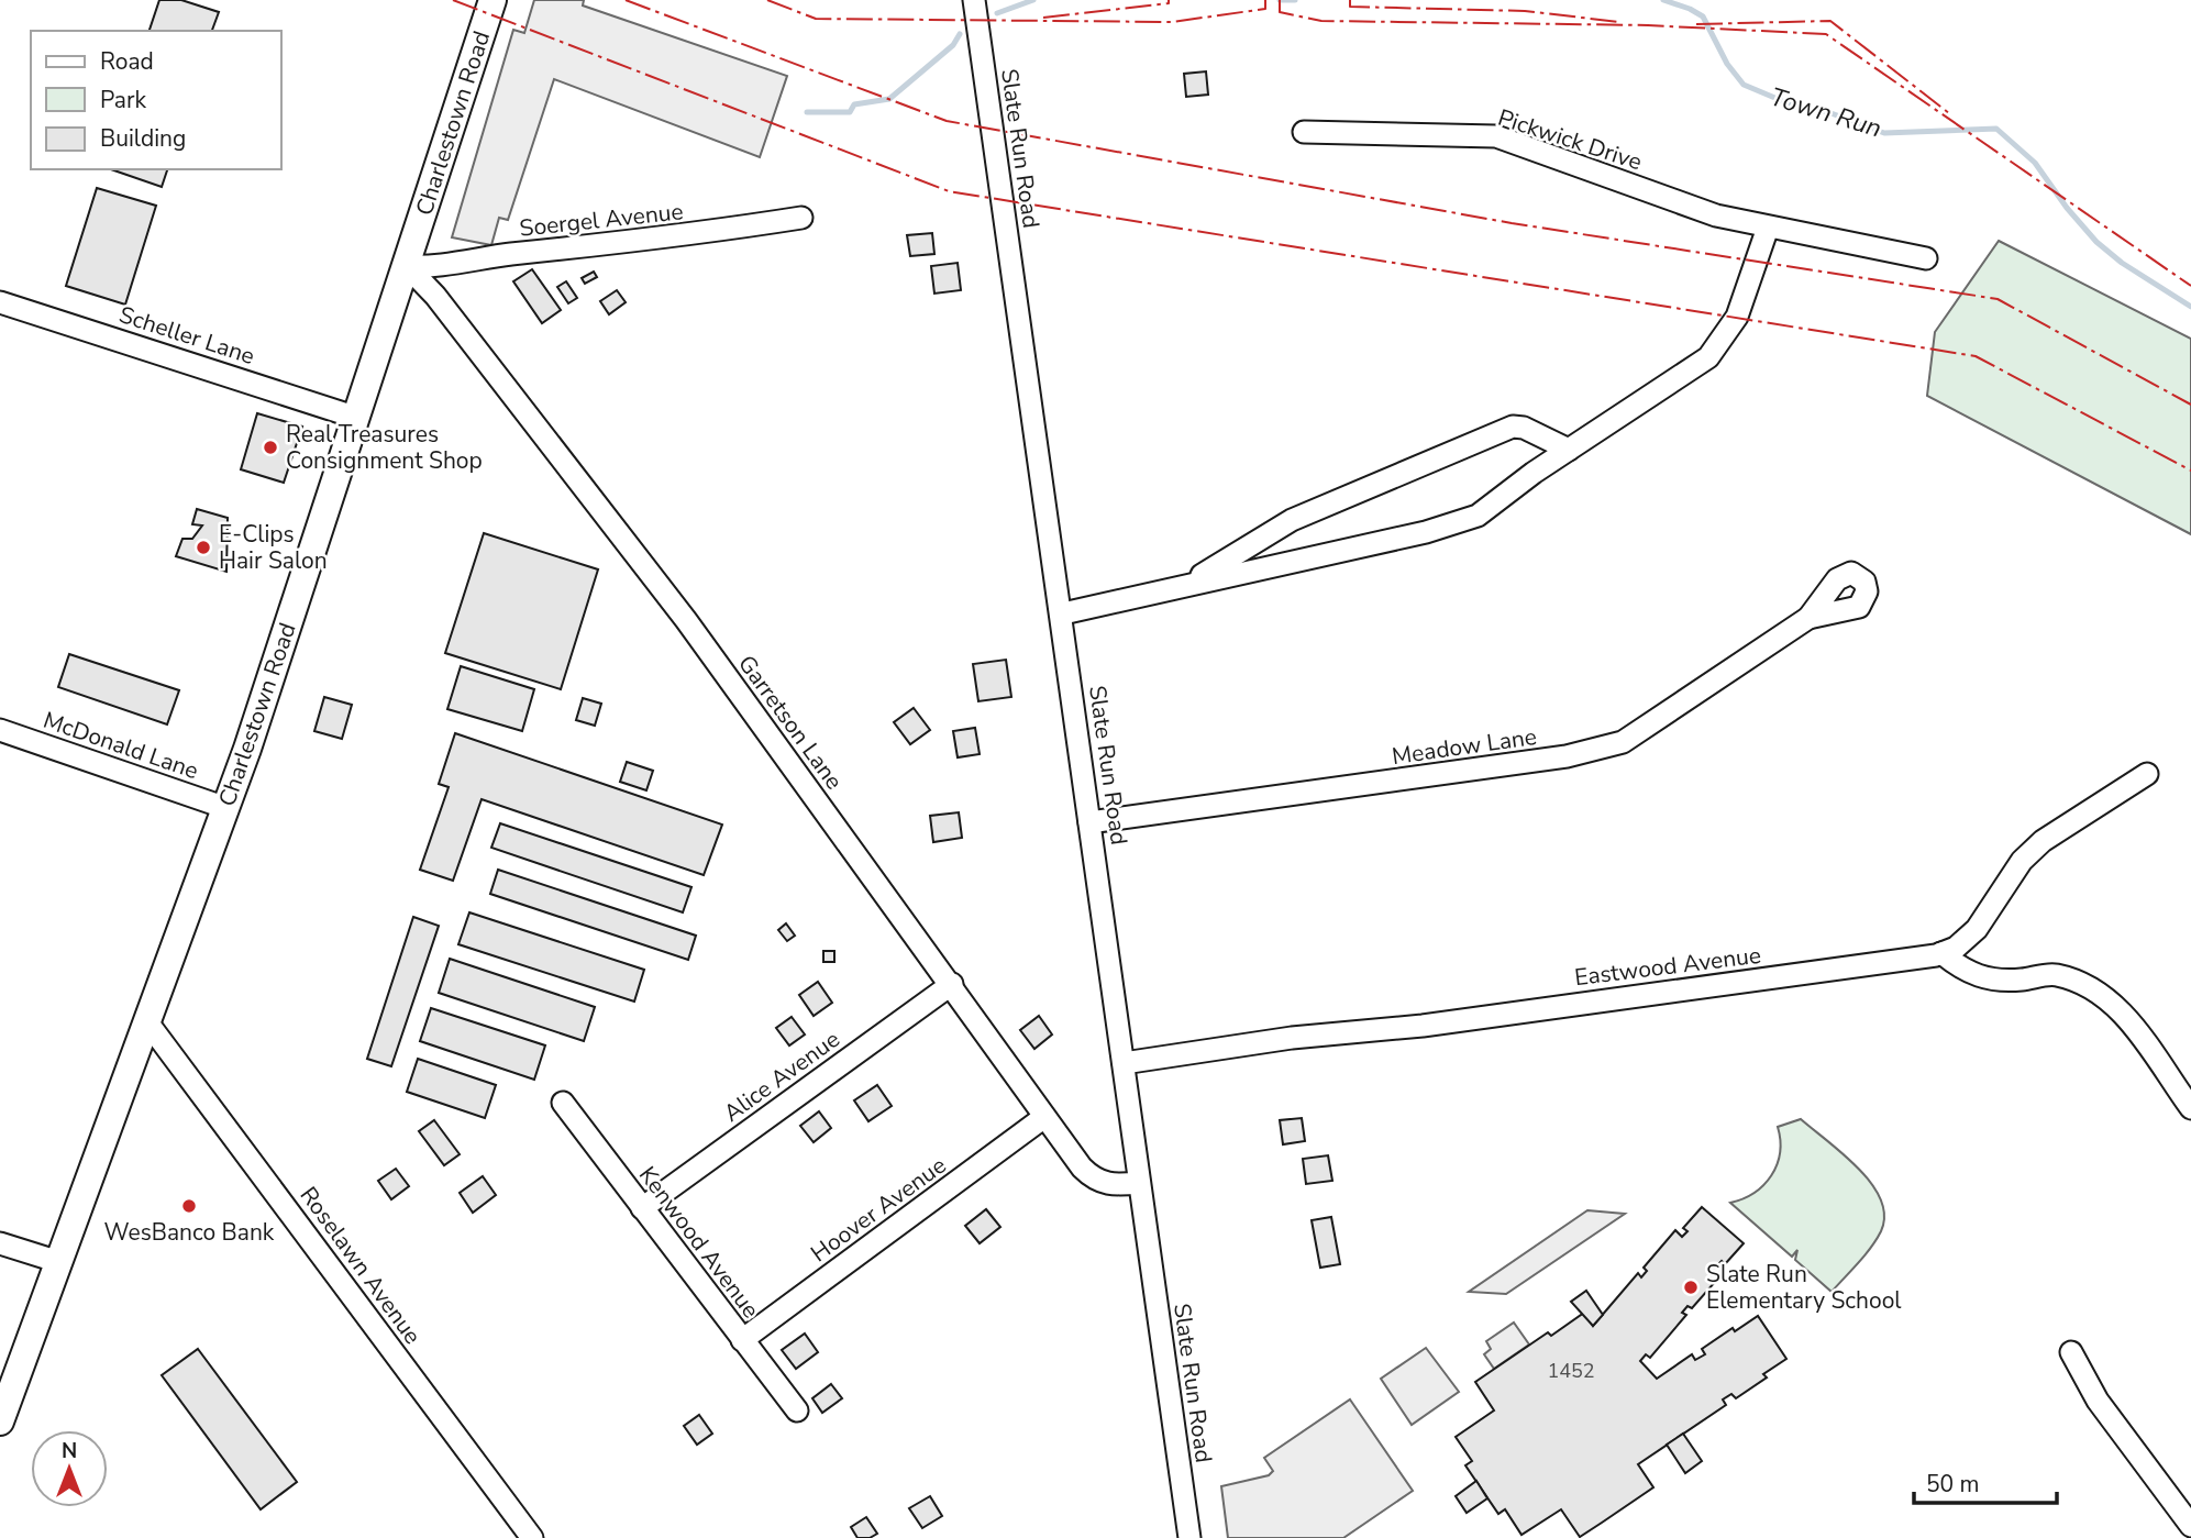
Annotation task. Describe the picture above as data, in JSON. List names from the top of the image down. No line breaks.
{"streets":{"main road":["Charlestown Road"],"street":["Pickwick Drive","Slate Run Road","Soergel Avenue","Scheller Lane","Garretson Lane","McDonald Lane","Meadow Lane","Eastwood Avenue","Alice Avenue","Hoover Avenue","Kenwood Avenue","Roselawn Avenue"]},"crossings":[["Charlestown Road","Soergel Avenue"],["Charlestown Road","Scheller Lane"],["Charlestown Road","Garretson Lane"],["Charlestown Road","McDonald Lane"],["Charlestown Road","Roselawn Avenue"],["Slate Run Road","Garretson Lane"],["Slate Run Road","Meadow Lane"],["Slate Run Road","Eastwood Avenue"],["Soergel Avenue","Garretson Lane"],["Garretson Lane","Alice Avenue"],["Garretson Lane","Hoover Avenue"],["Alice Avenue","Kenwood Avenue"],["Hoover Avenue","Kenwood Avenue"]],"water":["Town Run"],"places":["Real Treasures Consignment Shop","E-Clips Hair Salon","WesBanco Bank","Slate Run Elementary School"],"house_numbers":["1452"],"legend":["Road","Park","Building"],"scale_bar":"50 m","north":"top"}
